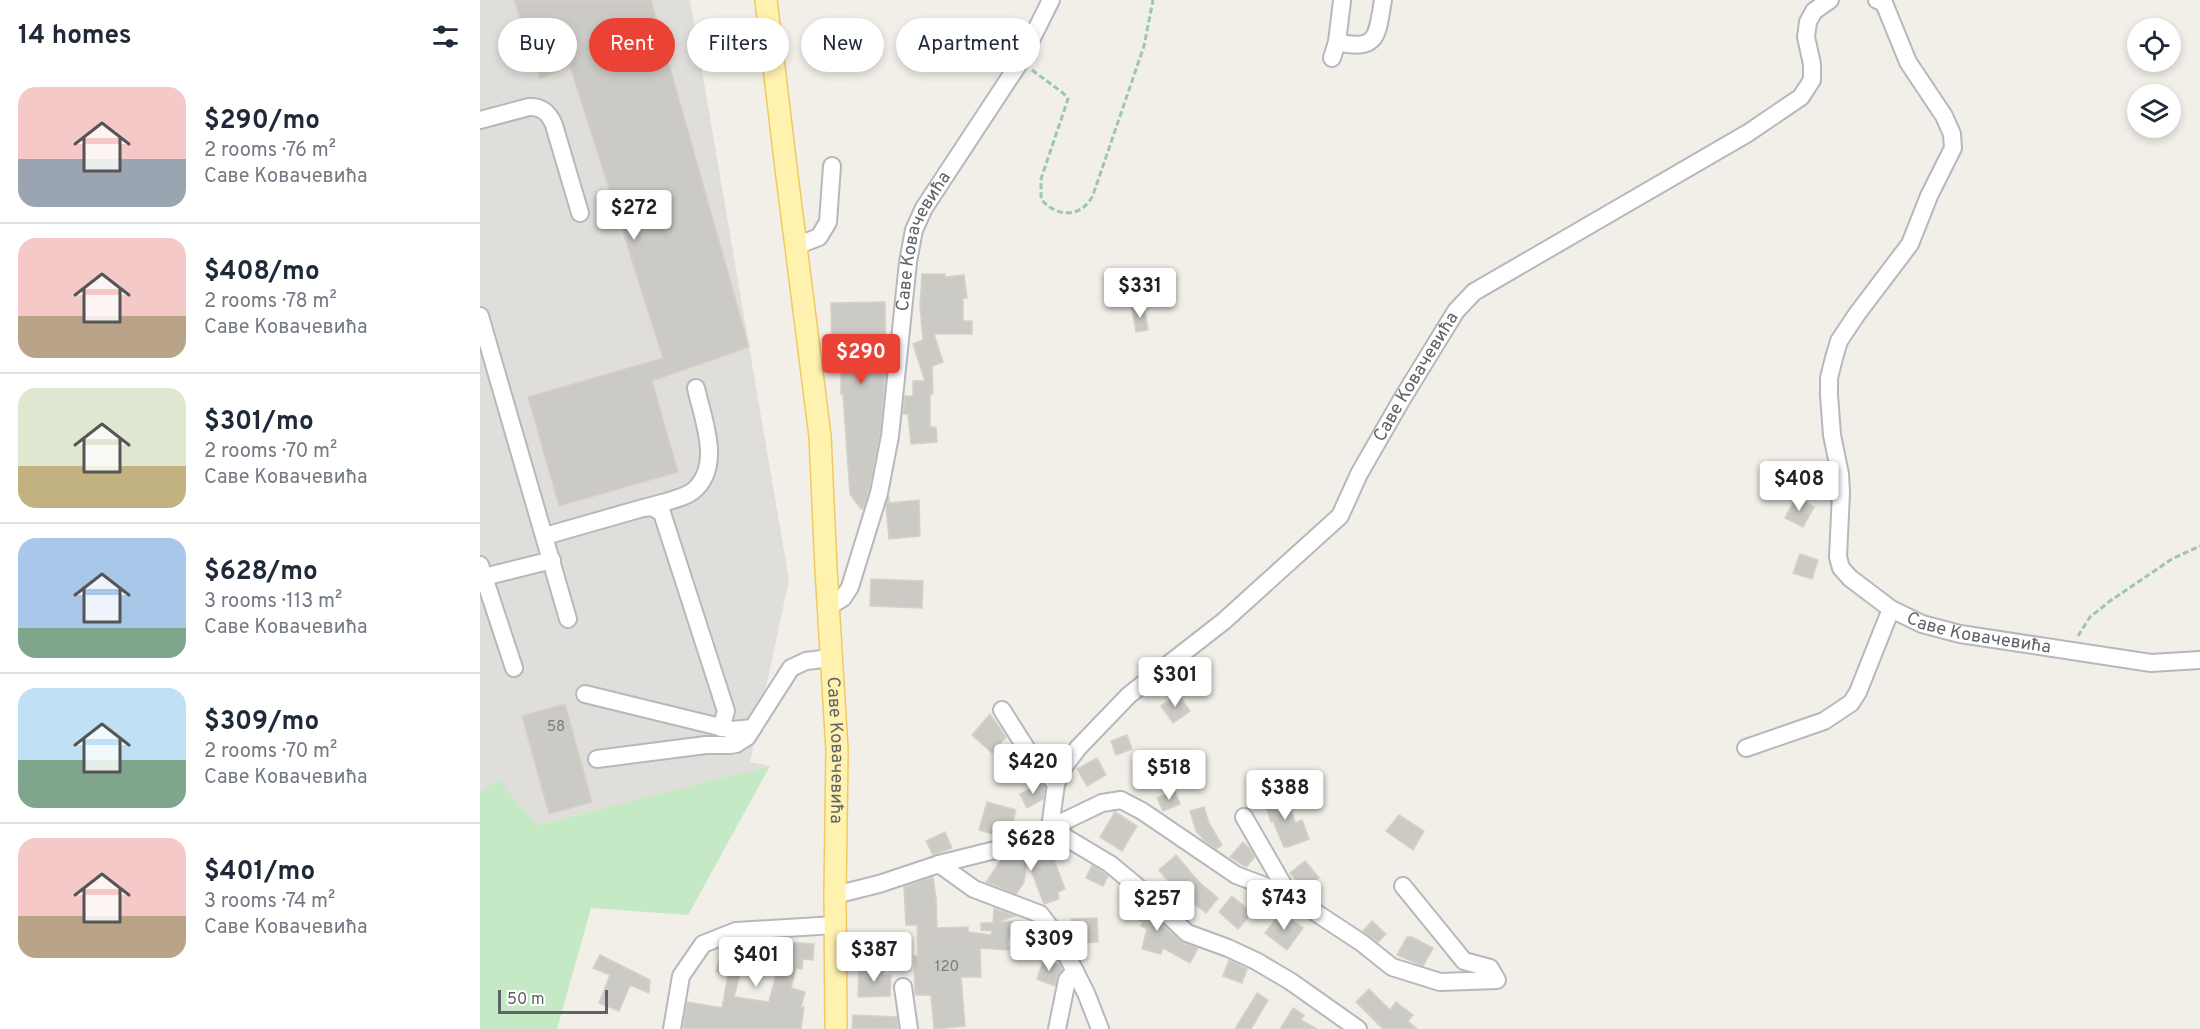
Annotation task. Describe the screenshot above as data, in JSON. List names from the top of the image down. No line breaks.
{"streets":{"main road":["Саве Ковачевића"]},"house_numbers":["58","120"],"scale_bar":"50 m","page":{"heading":"14 homes","chip":["Buy","Rent","Filters","New","Apartment"],"list":[{"name":"$290/mo","note":"2 rooms · 76 m² · Саве Ковачевића"},{"name":"$408/mo","note":"2 rooms · 78 m² · Саве Ковачевића"},{"name":"$301/mo","note":"2 rooms · 70 m² · Саве Ковачевића"},{"name":"$628/mo","note":"3 rooms · 113 m² · Саве Ковачевића"},{"name":"$309/mo","note":"2 rooms · 70 m² · Саве Ковачевића"},{"name":"$401/mo","note":"3 rooms · 74 m² · Саве Ковачевића"}],"price":["$272","$331","$290","$408","$301","$420","$518","$388","$628","$743","$257","$309","$387","$401"],"scale":"50 m"}}
